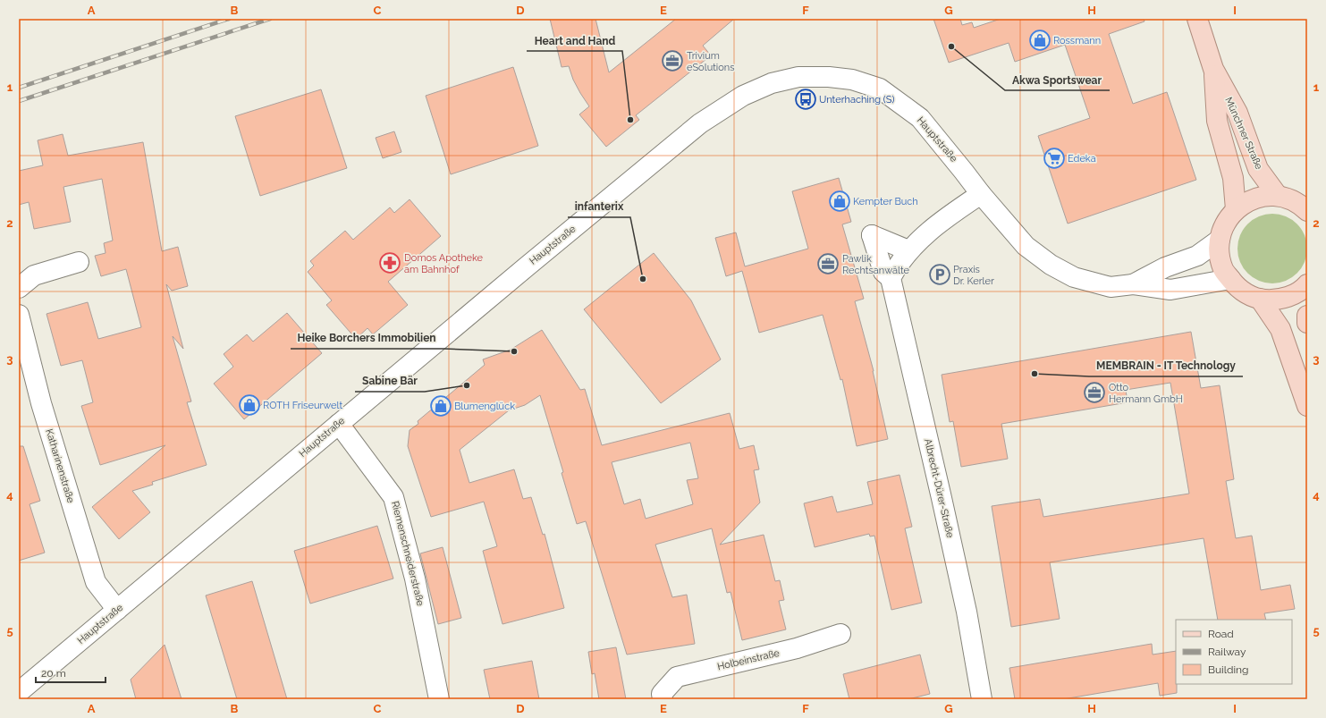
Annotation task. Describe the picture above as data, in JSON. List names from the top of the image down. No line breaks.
{"streets":{"main road":["Münchner Straße"],"street":["Hauptstraße","Katharinenstraße","Albrecht-Dürer-Straße","Riemenschneiderstraße","Holbeinstraße"]},"crossings":[["Hauptstraße","Katharinenstraße"],["Hauptstraße","Riemenschneiderstraße"]],"places":{"shop":["Rossmann","Kempter Buch","ROTH Friseurwelt","Blumenglück"],"other":["Akwa Sportswear","Heart and Hand","infanterix","Heike Borchers Immobilien","MEMBRAIN - IT Technology","Sabine Bär"],"office":["Trivium eSolutions","Pawlik Rechtsanwälte","Otto Hermann GmbH"],"bus stop":["Unterhaching (S)"],"supermarket":["Edeka"],"pharmacy":["Domos Apotheke am Bahnhof"],"parking":["Praxis Dr. Kerler"]},"legend":["Road","Railway","Building"],"scale_bar":"20 m","grid":{"columns":["A","B","C","D","E","F","G","H","I"],"rows":["1","2","3","4","5"]}}
